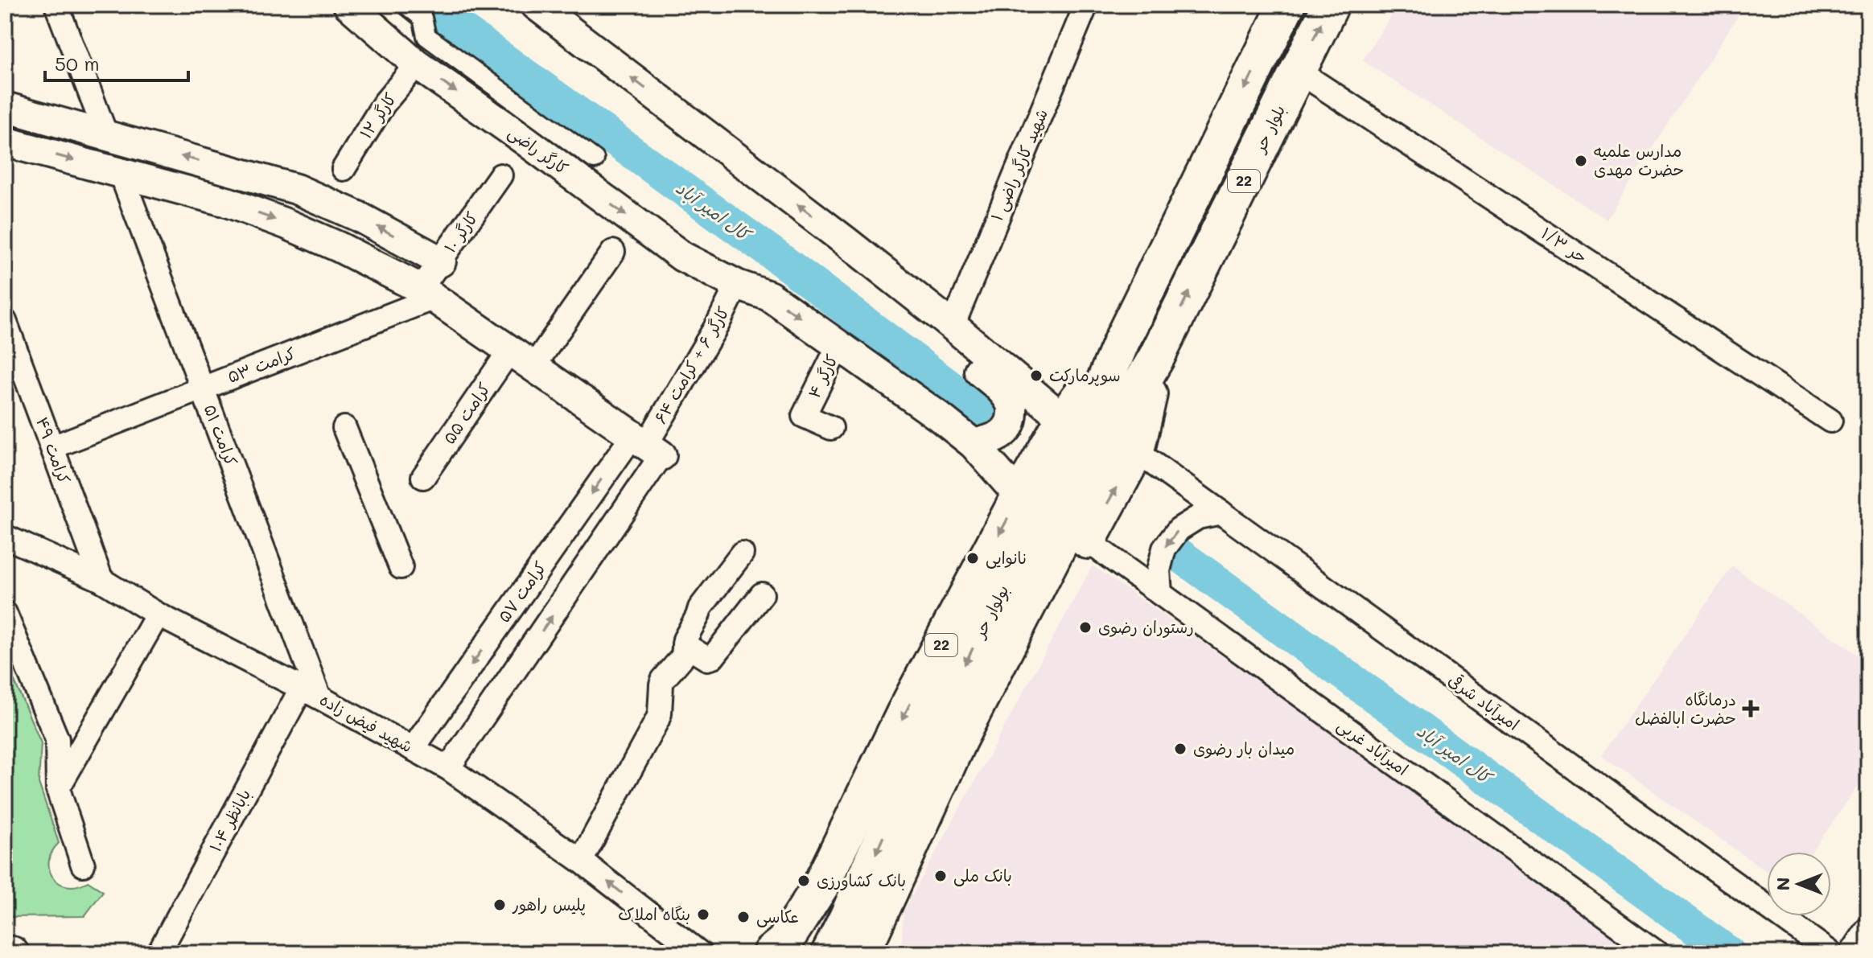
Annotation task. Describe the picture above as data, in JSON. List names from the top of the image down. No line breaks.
{"streets":{"main road":["بلوار حر","22","بولوار حر"],"street":["کارگر ۱۲","کارگر راضی","شهید کارگر راضی ۱","کارگر ۱۰","حر ۱/۳","کرامت ۵۳","کارگر ۶ + کرامت ۶۴","کارگر ۴","کرامت ۵۵","کرامت ۵۱","کرامت ۴۹","کرامت ۵۷","امیرآباد شرقی","شهید فیض زاده","امیرآباد غربی","بابانظر ۱۰۴"]},"crossings":[["کارگر ۱۲","کارگر راضی"],["بلوار حر","22"],["بلوار حر","حر ۱/۳"],["بلوار حر","بولوار حر"],["کارگر راضی","22"],["کارگر راضی","کارگر ۶ + کرامت ۶۴"],["کارگر راضی","کارگر ۴"],["22","بولوار حر"],["22","امیرآباد شرقی"],["22","امیرآباد غربی"],["کارگر ۱۰","کرامت ۵۳"],["کرامت ۵۳","کرامت ۵۱"],["کرامت ۵۳","کرامت ۴۹"],["کارگر ۶ + کرامت ۶۴","کرامت ۵۷"],["کرامت ۵۱","شهید فیض زاده"],["کرامت ۵۱","بابانظر ۱۰۴"],["کرامت ۴۹","شهید فیض زاده"],["کرامت ۵۷","شهید فیض زاده"],["شهید فیض زاده","بابانظر ۱۰۴"]],"water":["کال امیر آباد"],"places":{"other":["مدارس علمیه حضرت مهدی","سوپرمارکت","نانوایی","رستوران رضوی","میدان بار رضوی","بانک ملی","بانک کشاورزی","پلیس راهور","بنگاه املاک","عکاسی"],"health":["درمانگاه حضرت ابالفضل"]},"scale_bar":"50 m","north":"left"}
